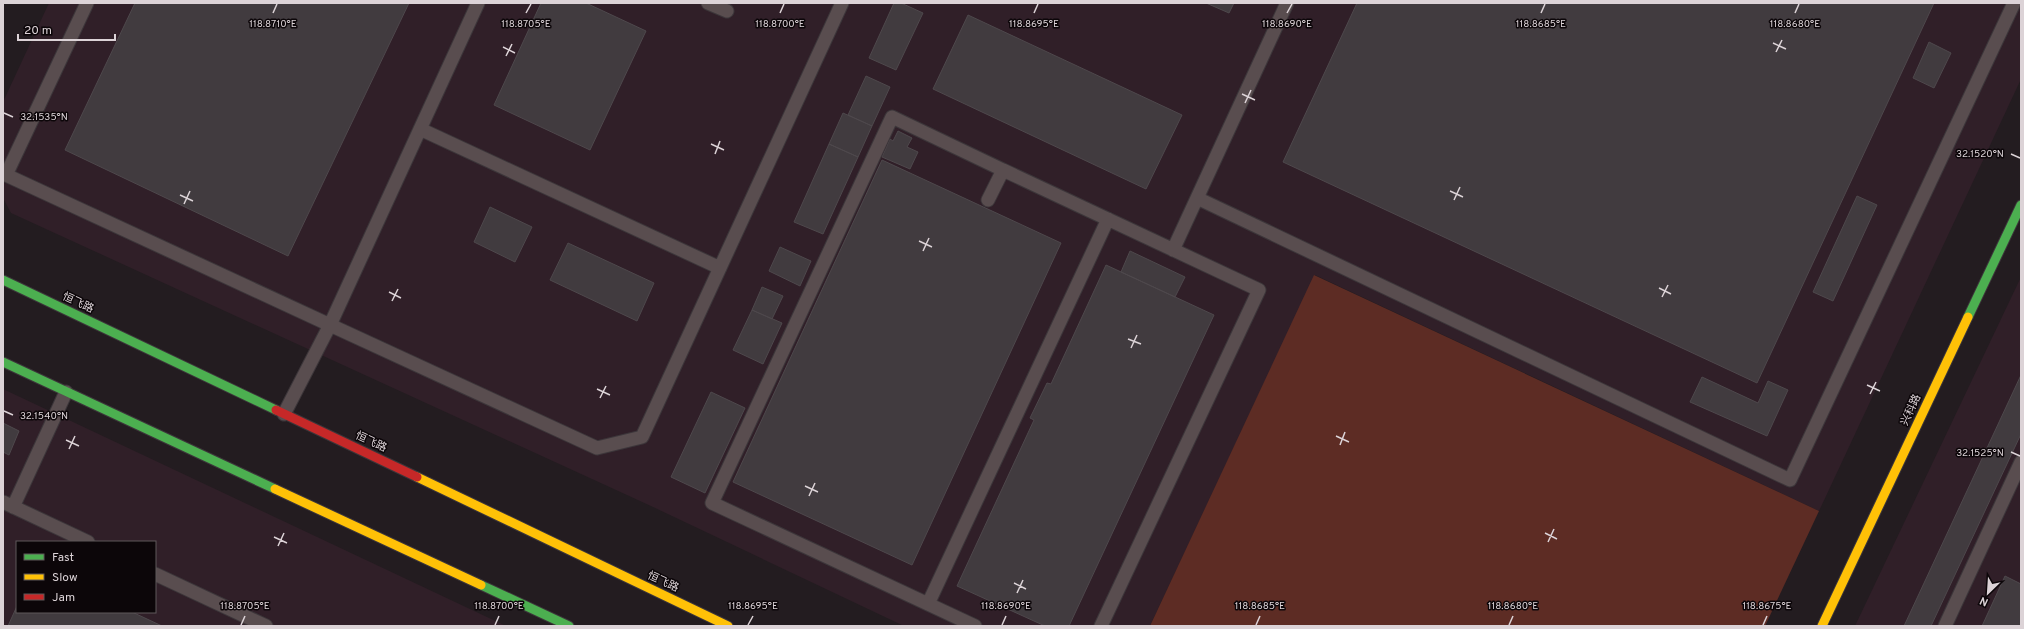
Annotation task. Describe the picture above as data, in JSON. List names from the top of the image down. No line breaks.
{"streets":{"main road":["恒飞路","兴科路"]},"legend":["Fast","Slow","Jam"],"scale_bar":"20 m","north":"bottom left","coordinates":["118.8710°E","118.8705°E","118.8695°E","118.8690°E","118.8700°E","118.8685°E","118.8680°E","32.1535°N","32.1520°N","32.1540°N","32.1525°N","118.8675°E"]}
